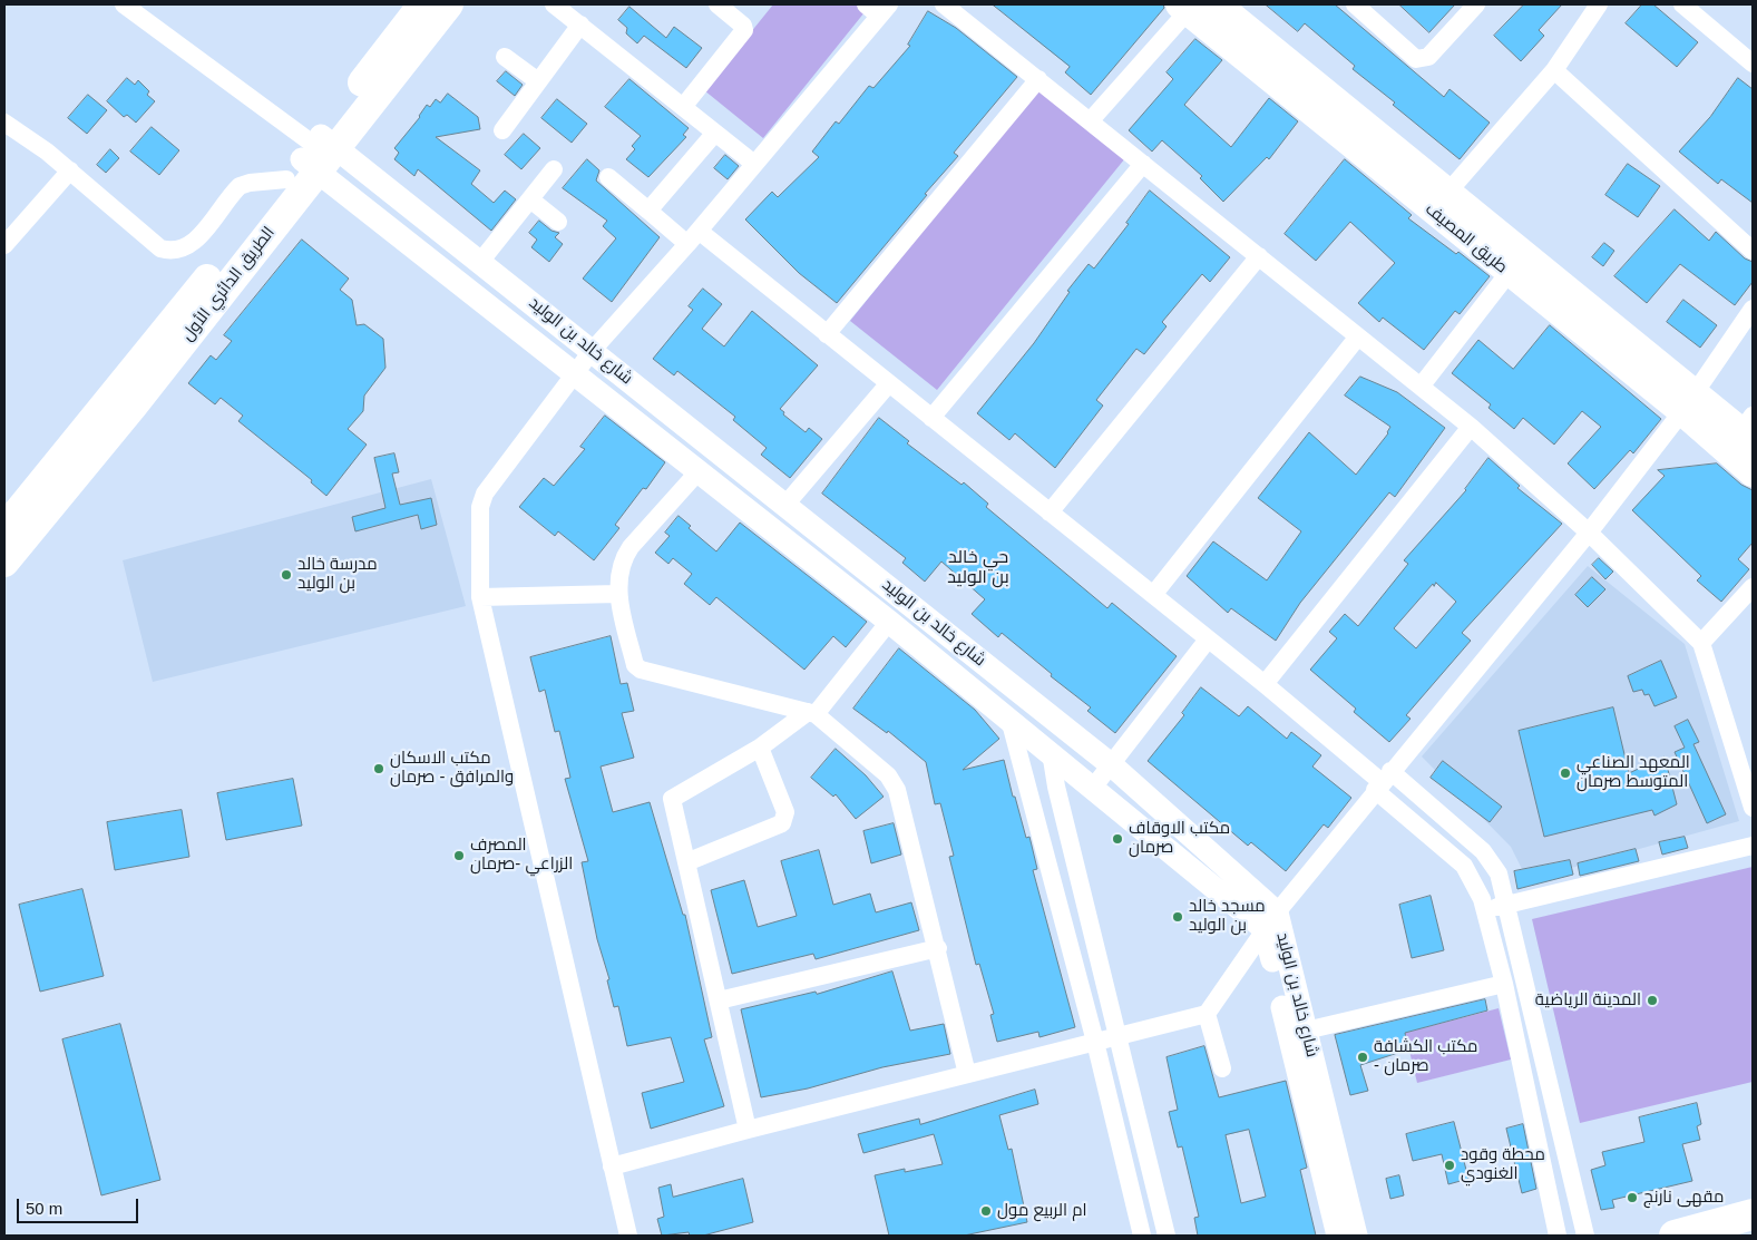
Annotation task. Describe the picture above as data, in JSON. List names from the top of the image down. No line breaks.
{"streets":{"main road":["طريق المصيف","الطريق الدائري الأول"],"street":["شارع خالد بن الوليد"]},"crossings":[["الطريق الدائري الأول","شارع خالد بن الوليد"]],"districts":["حي خالد بن الوليد"],"places":["مدرسة خالد بن الوليد","مكتب الاسكان والمرافق - صرمان","المعهد الصناعي المتوسط صرمان","مكتب الاوقاف صرمان","المصرف الزراعي -صرمان","مسجد خالد بن الوليد","المدينة الرياضية","مكتب الكشافة - صرمان","محطة وقود الغنودي","مقهى نارنج","ام الربيع مول"],"scale_bar":"50 m"}
